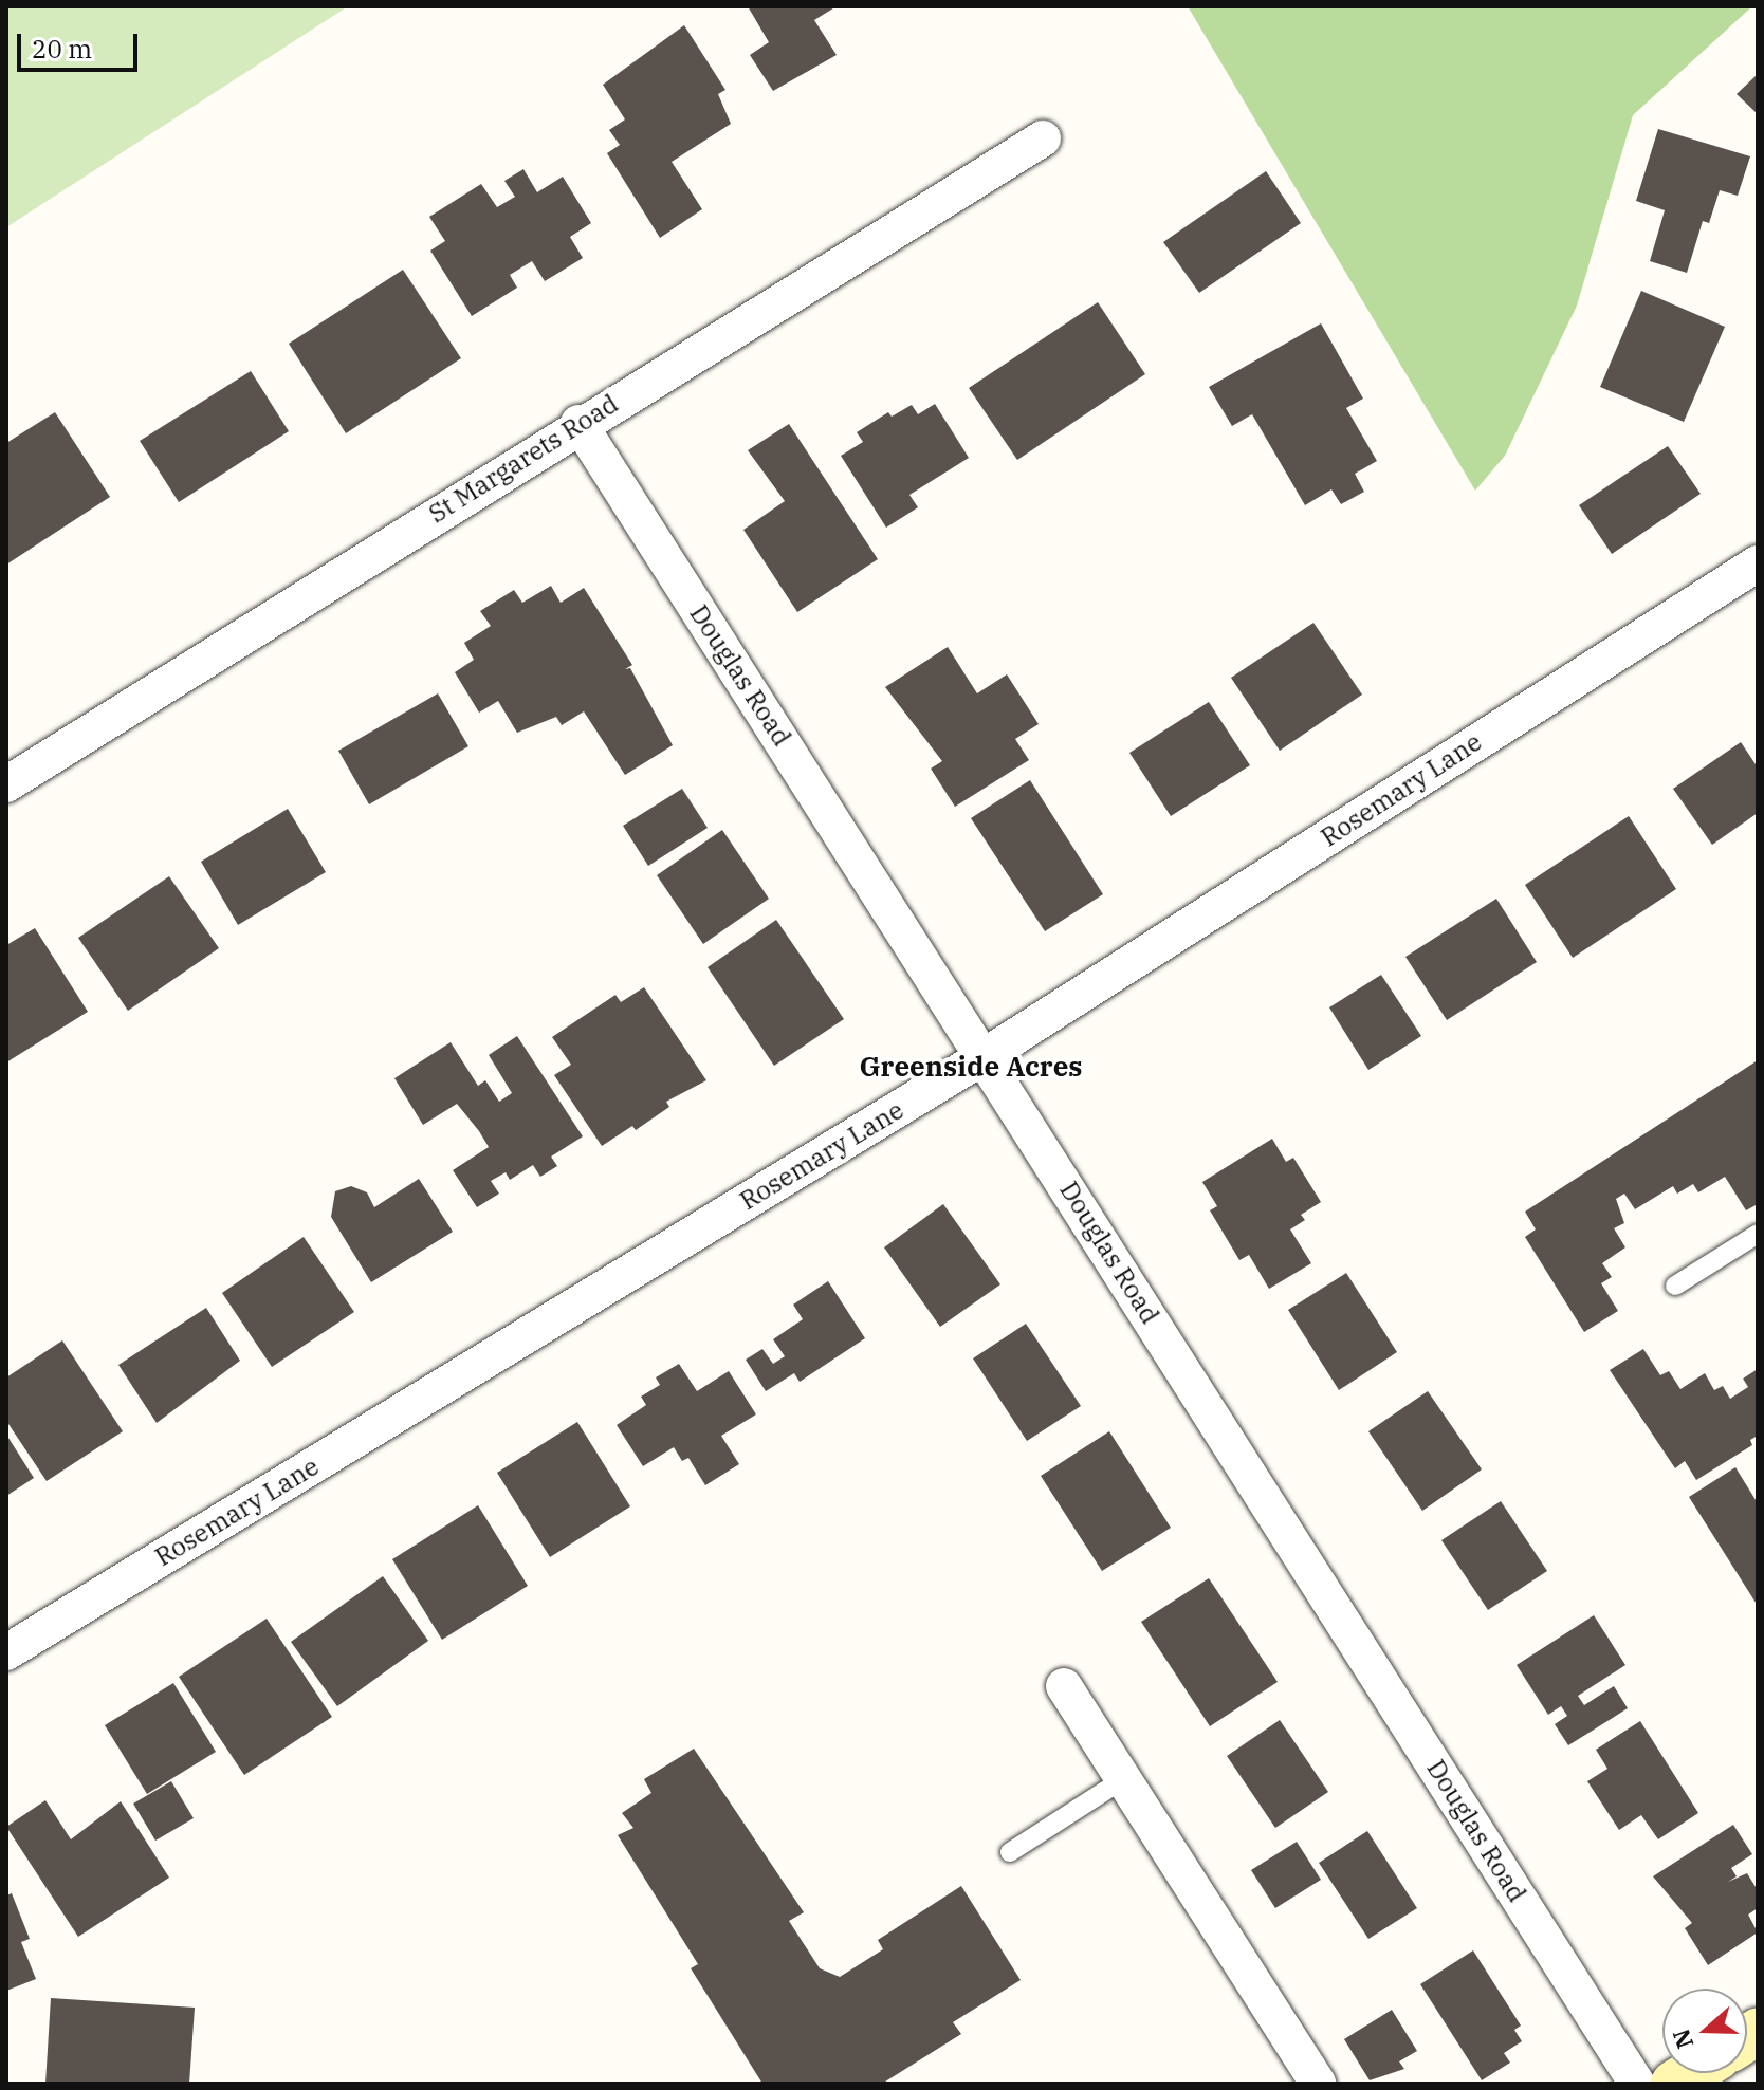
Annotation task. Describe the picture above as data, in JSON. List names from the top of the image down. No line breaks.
{"streets":{"street":["St Margarets Road","Douglas Road","Rosemary Lane"]},"crossings":[["St Margarets Road","Douglas Road"],["Douglas Road","Rosemary Lane"]],"districts":["Greenside Acres"],"scale_bar":"20 m","north":"left"}
